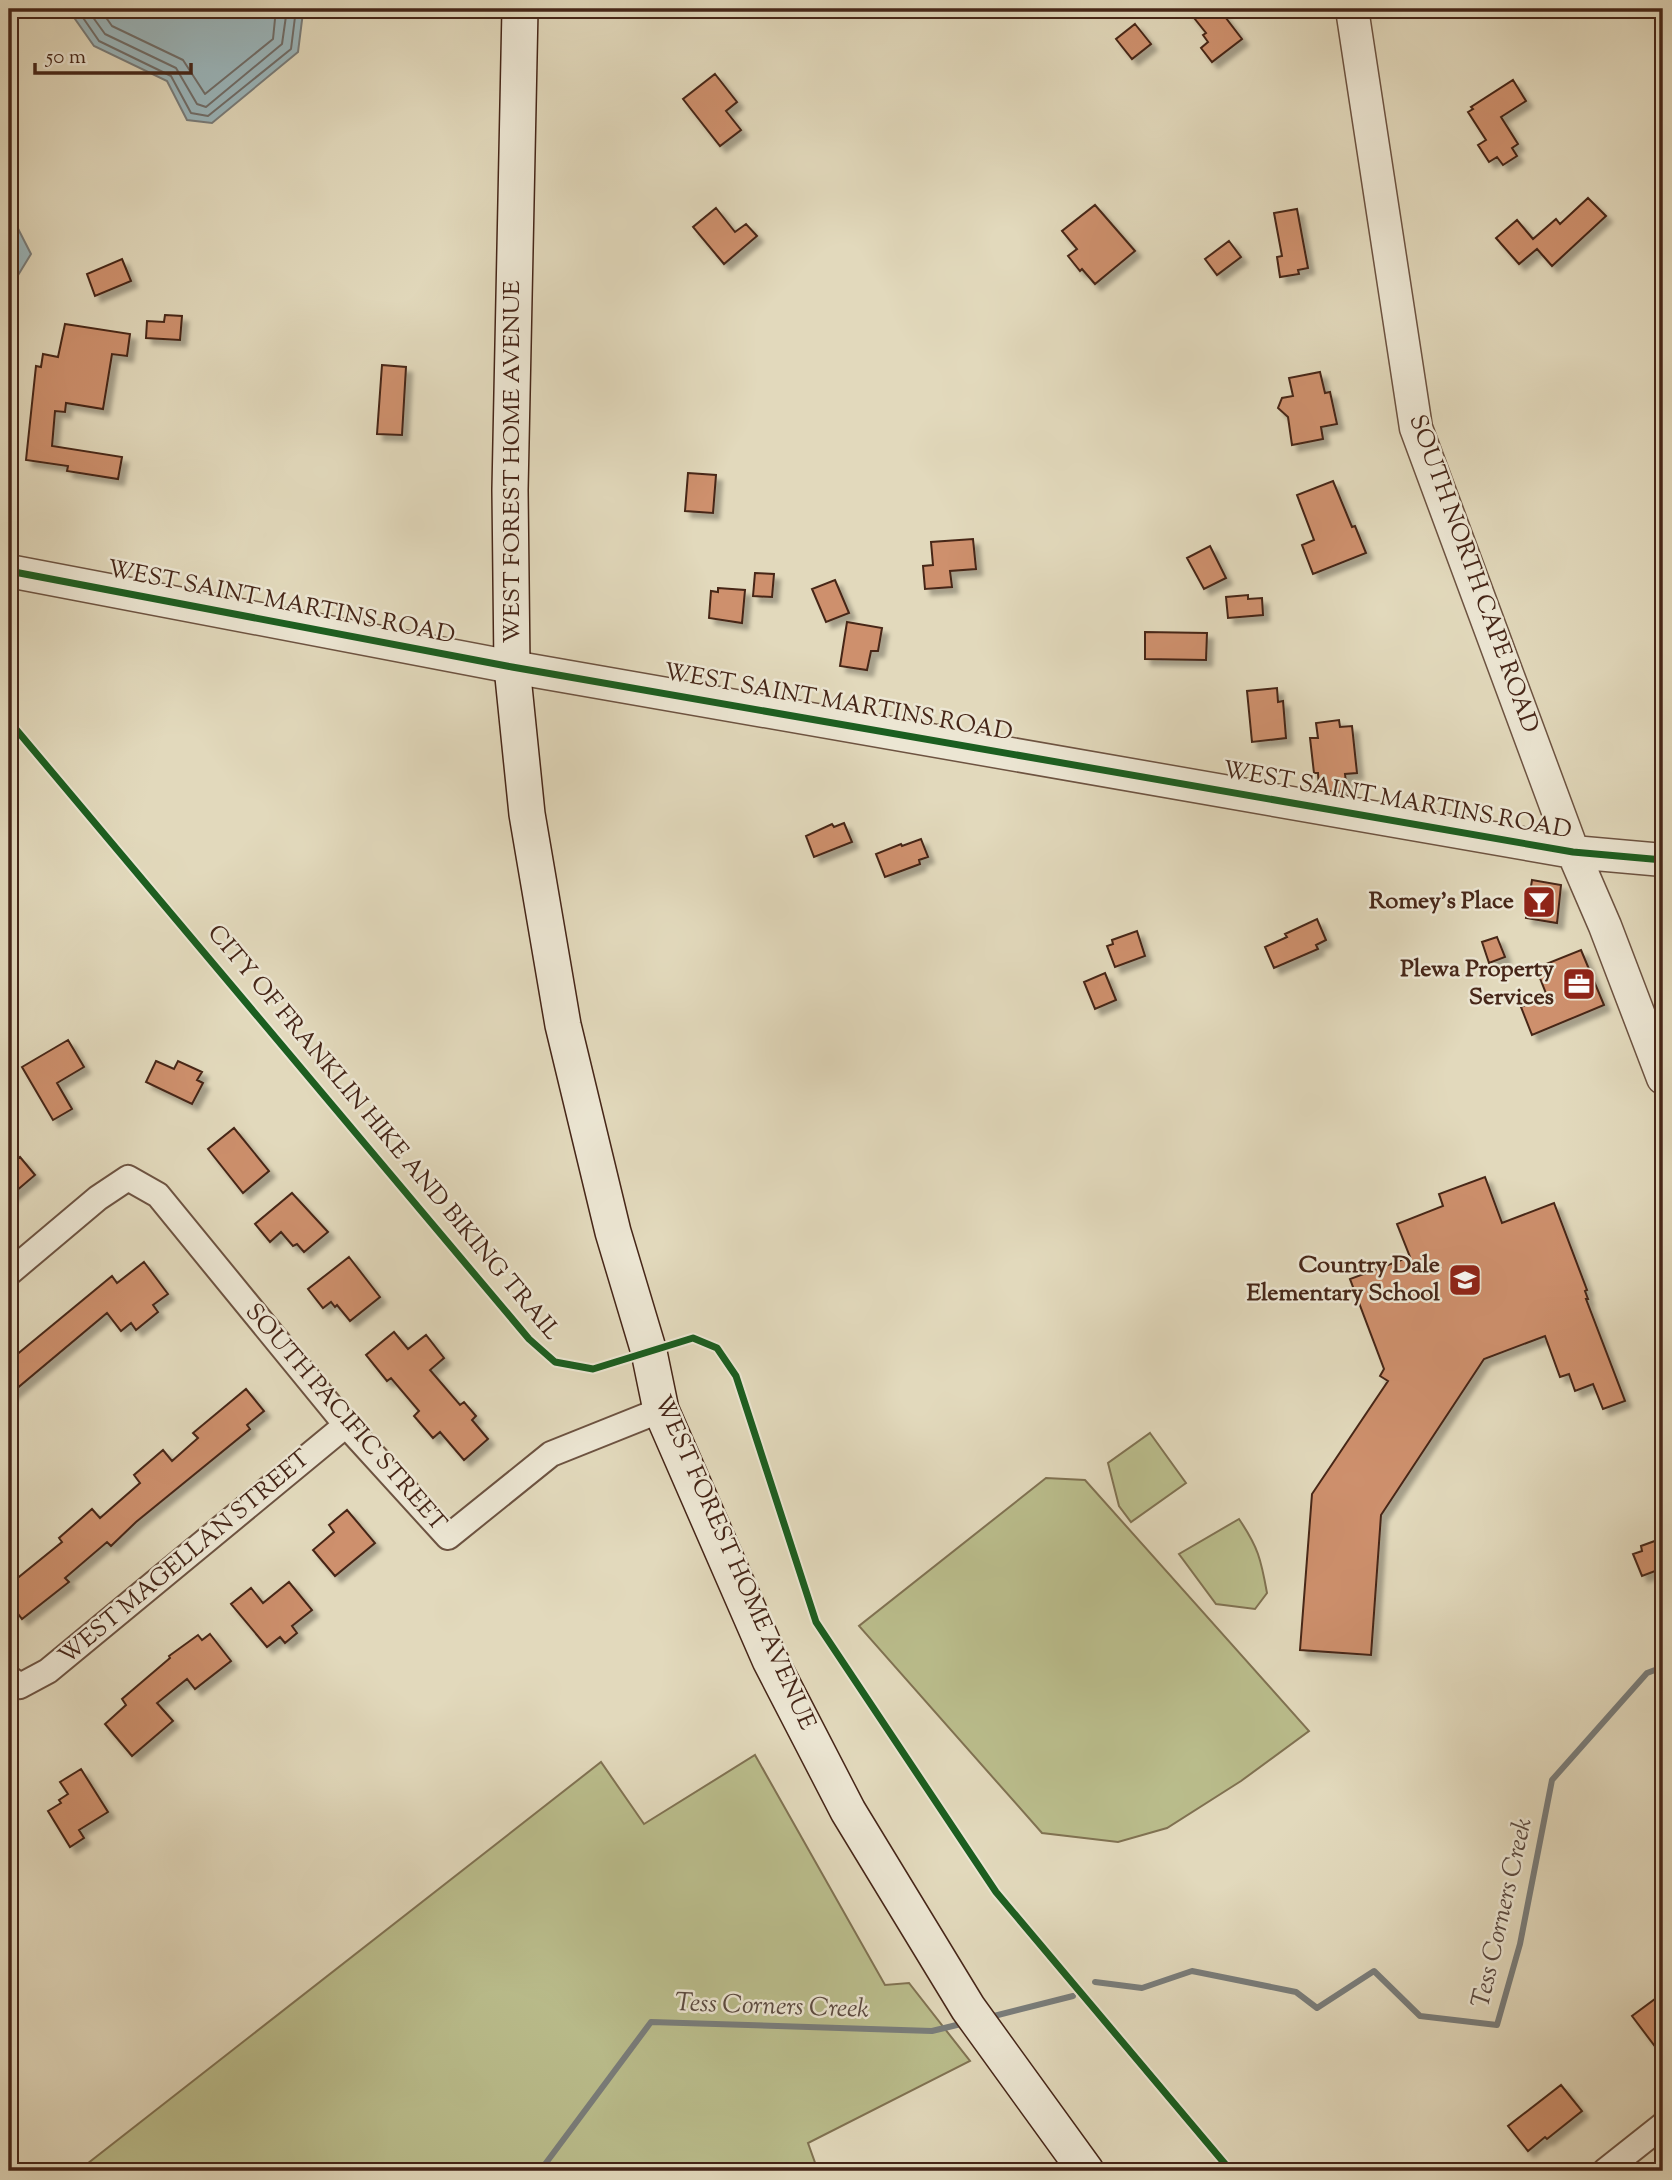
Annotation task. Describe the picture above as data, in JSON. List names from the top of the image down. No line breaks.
{"streets":{"main road":["WEST FOREST HOME AVENUE"],"street":["SOUTH NORTH CAPE ROAD","WEST SAINT MARTINS ROAD","SOUTH PACIFIC STREET","WEST MAGELLAN STREET"],"cycle path":["CITY OF FRANKLIN HIKE AND BIKING TRAIL"]},"crossings":[["WEST FOREST HOME AVENUE","WEST SAINT MARTINS ROAD"],["WEST FOREST HOME AVENUE","SOUTH PACIFIC STREET"],["SOUTH NORTH CAPE ROAD","WEST SAINT MARTINS ROAD"],["SOUTH PACIFIC STREET","WEST MAGELLAN STREET"]],"water":["Tess Corners Creek"],"places":{"bar":["Romey's Place"],"office":["Plewa Property Services"],"school or university":["Country Dale Elementary School"]},"scale_bar":"50 m"}
